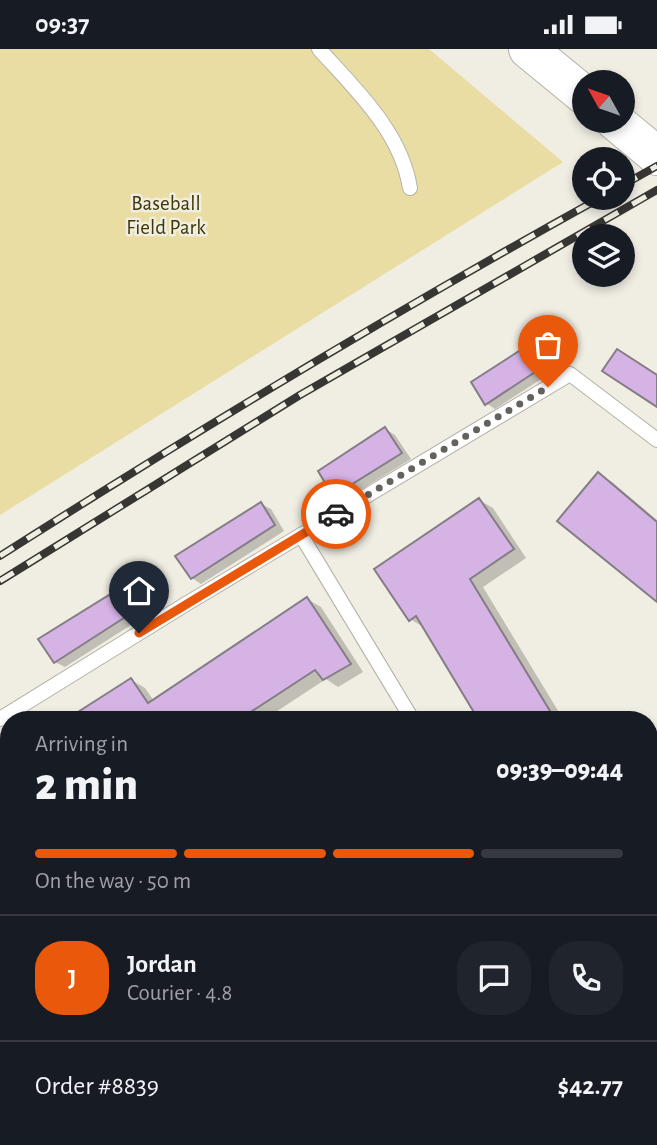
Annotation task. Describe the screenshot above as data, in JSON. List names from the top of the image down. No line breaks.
{"parks":["Baseball Field Park"],"north":"top left","page":{"status":"09:37","heading":["2 min","Arriving in","09:39–09:44"],"panel":["Jordan","Courier · 4.8","Order #8839","$42.77"],"bar":"On the way · 50 m","round":"J"}}
